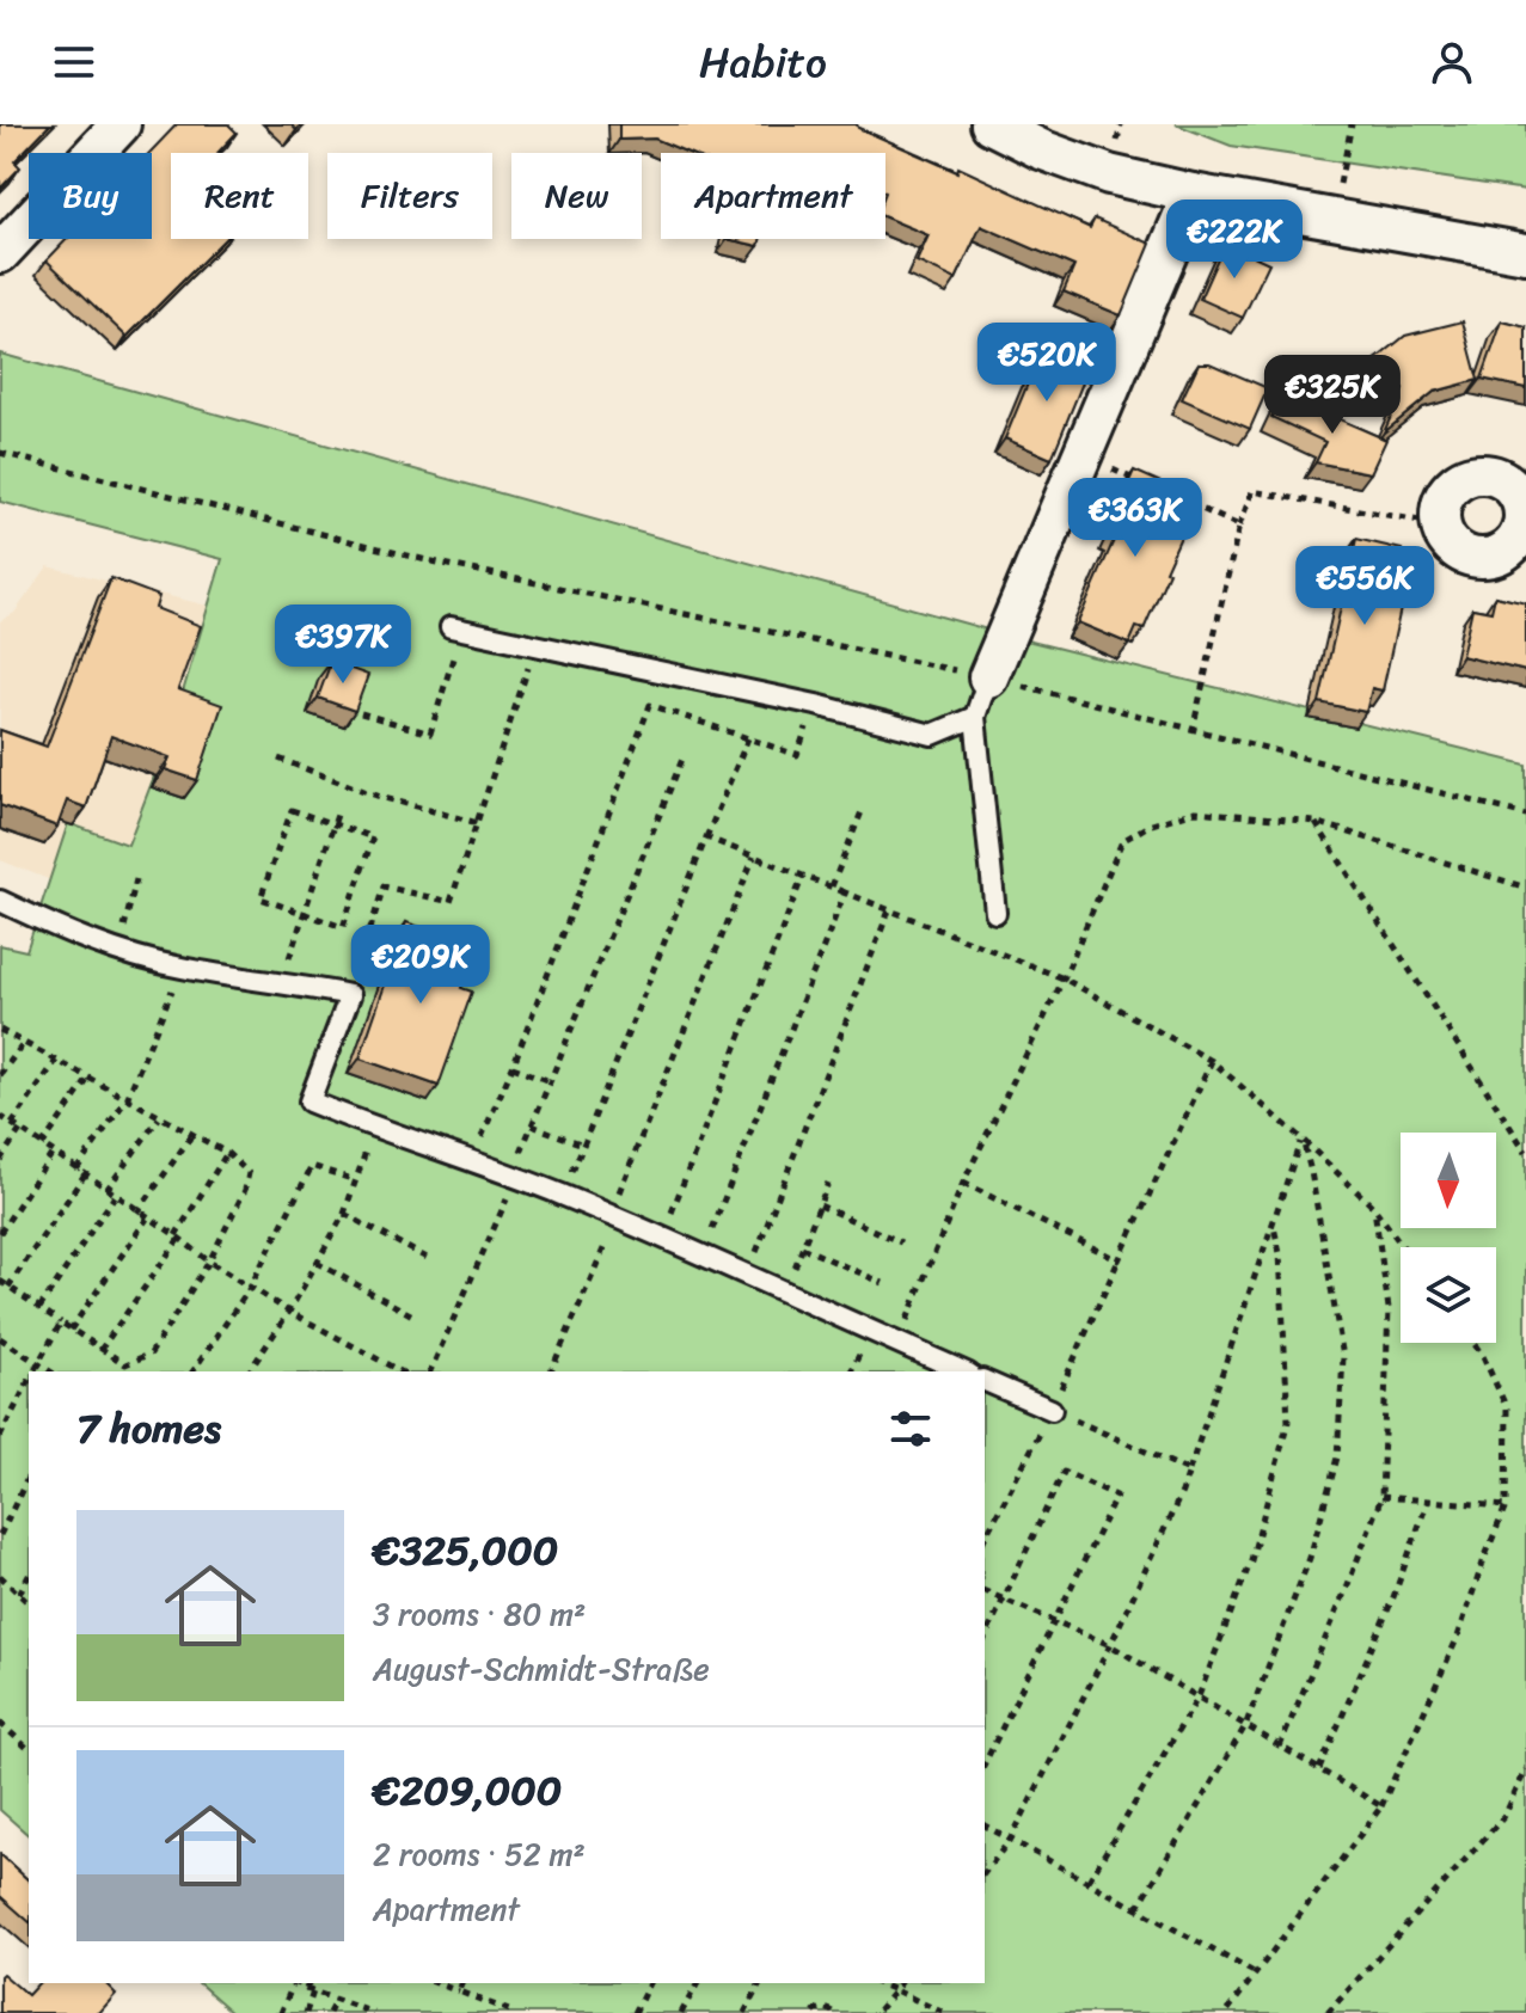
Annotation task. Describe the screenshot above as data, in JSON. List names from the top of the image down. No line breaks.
{"north":"bottom","page":{"header":"Habito","chip":["Buy","Rent","Filters","New","Apartment"],"price":["€222K","€520K","€325K","€363K","€556K","€397K","€209K"],"heading":"7 homes","list":[{"name":"€325,000","note":"3 rooms · 80 m² · August-Schmidt-Straße"},{"name":"€209,000","note":"2 rooms · 52 m² · Apartment"}]}}
